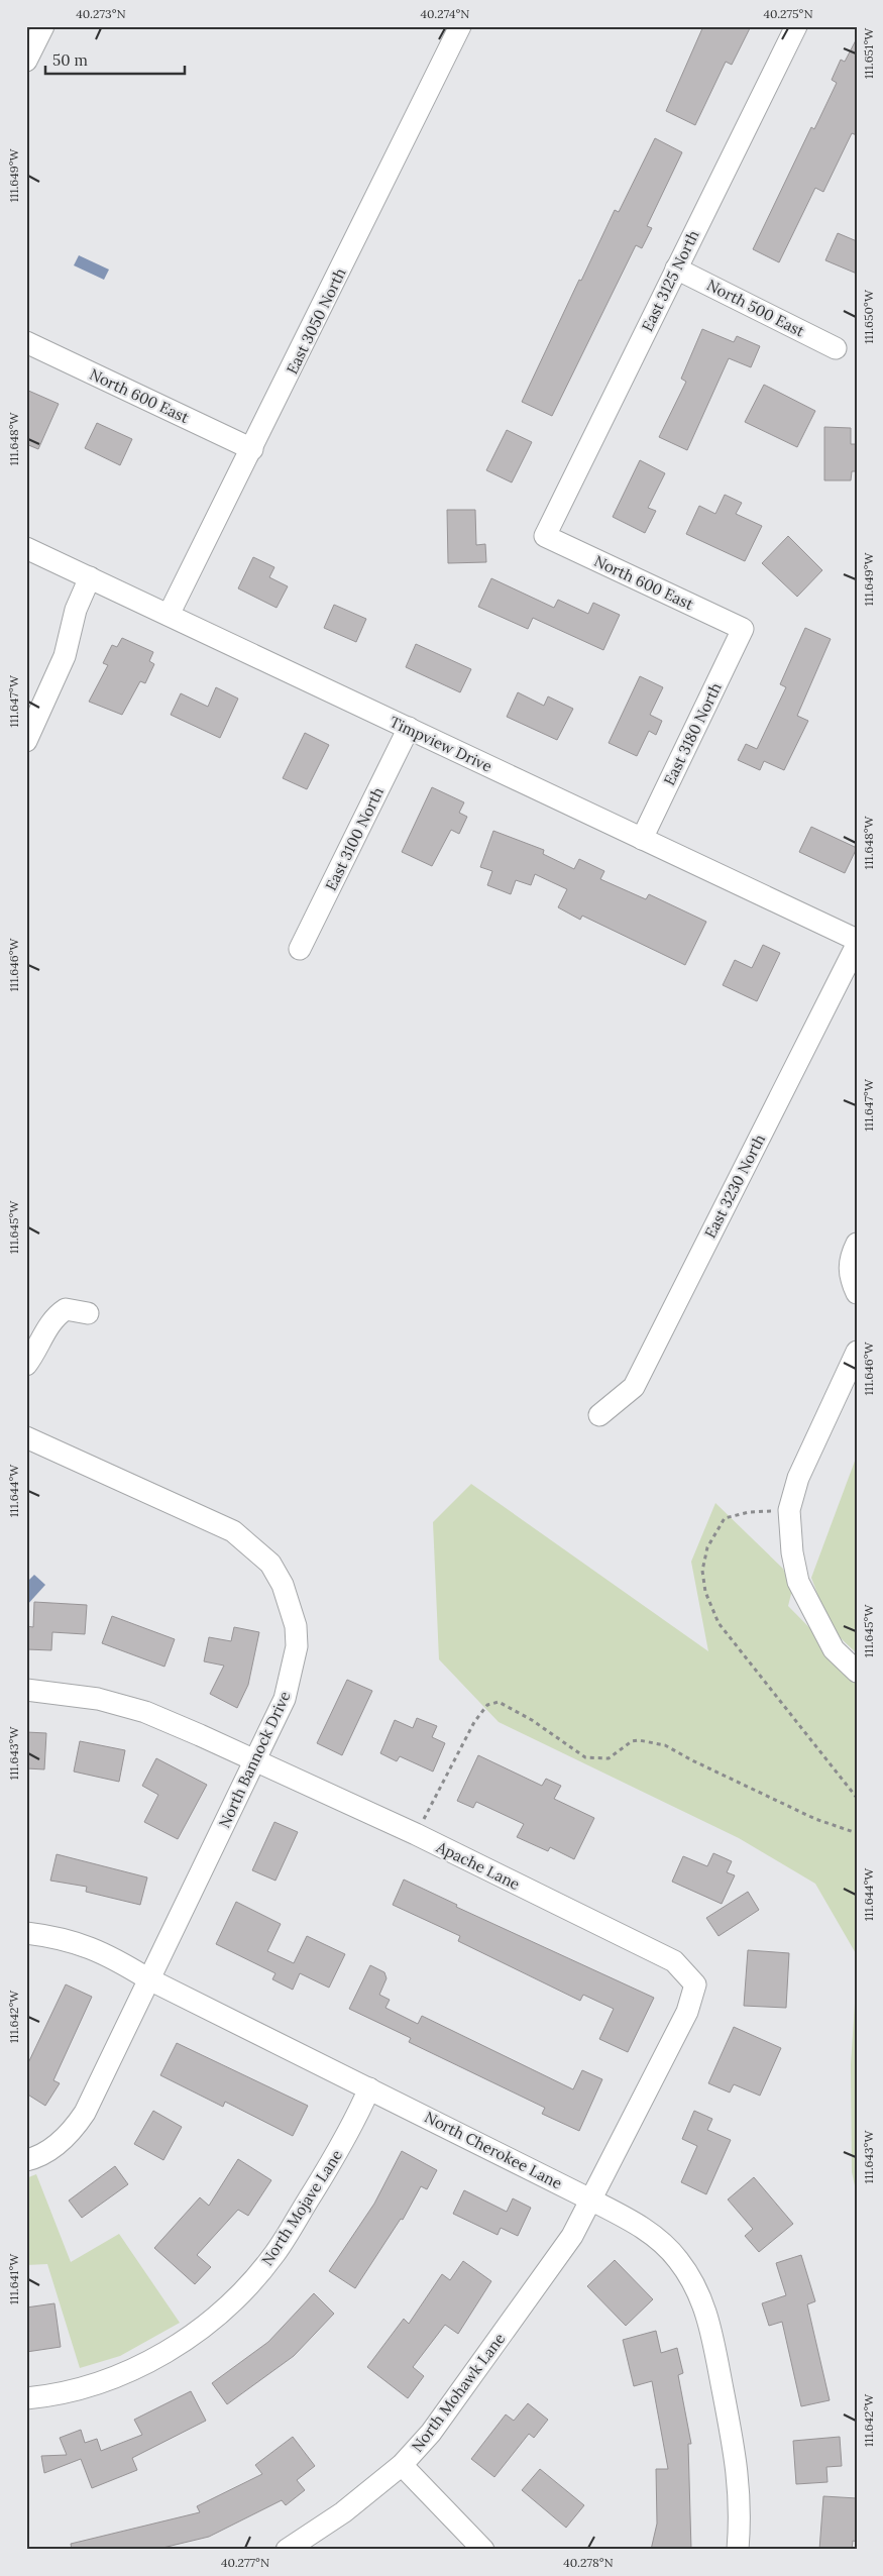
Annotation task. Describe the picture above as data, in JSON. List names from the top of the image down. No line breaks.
{"streets":{"street":["East 3125 North","North 500 East","East 3050 North","North 600 East","East 3180 North","Timpview Drive","East 3100 North","East 3230 North","North Bannock Drive","Apache Lane","North Cherokee Lane","North Mojave Lane","North Mohawk Lane"]},"crossings":[["East 3125 North","North 500 East"],["East 3125 North","North 600 East"],["East 3050 North","North 600 East"],["East 3050 North","Timpview Drive"],["North 600 East","East 3180 North"],["East 3180 North","Timpview Drive"],["Timpview Drive","East 3100 North"],["North Bannock Drive","Apache Lane"],["North Bannock Drive","North Cherokee Lane"],["Apache Lane","North Cherokee Lane"],["Apache Lane","North Mohawk Lane"],["North Cherokee Lane","North Mojave Lane"],["North Cherokee Lane","North Mohawk Lane"]],"scale_bar":"50 m","coordinates":["40.273°N","40.274°N","40.275°N","111.651°W","111.649°W","111.650°W","111.648°W","111.647°W","111.646°W","111.645°W","111.644°W","111.643°W","111.642°W","111.641°W","40.277°N","40.278°N"]}
